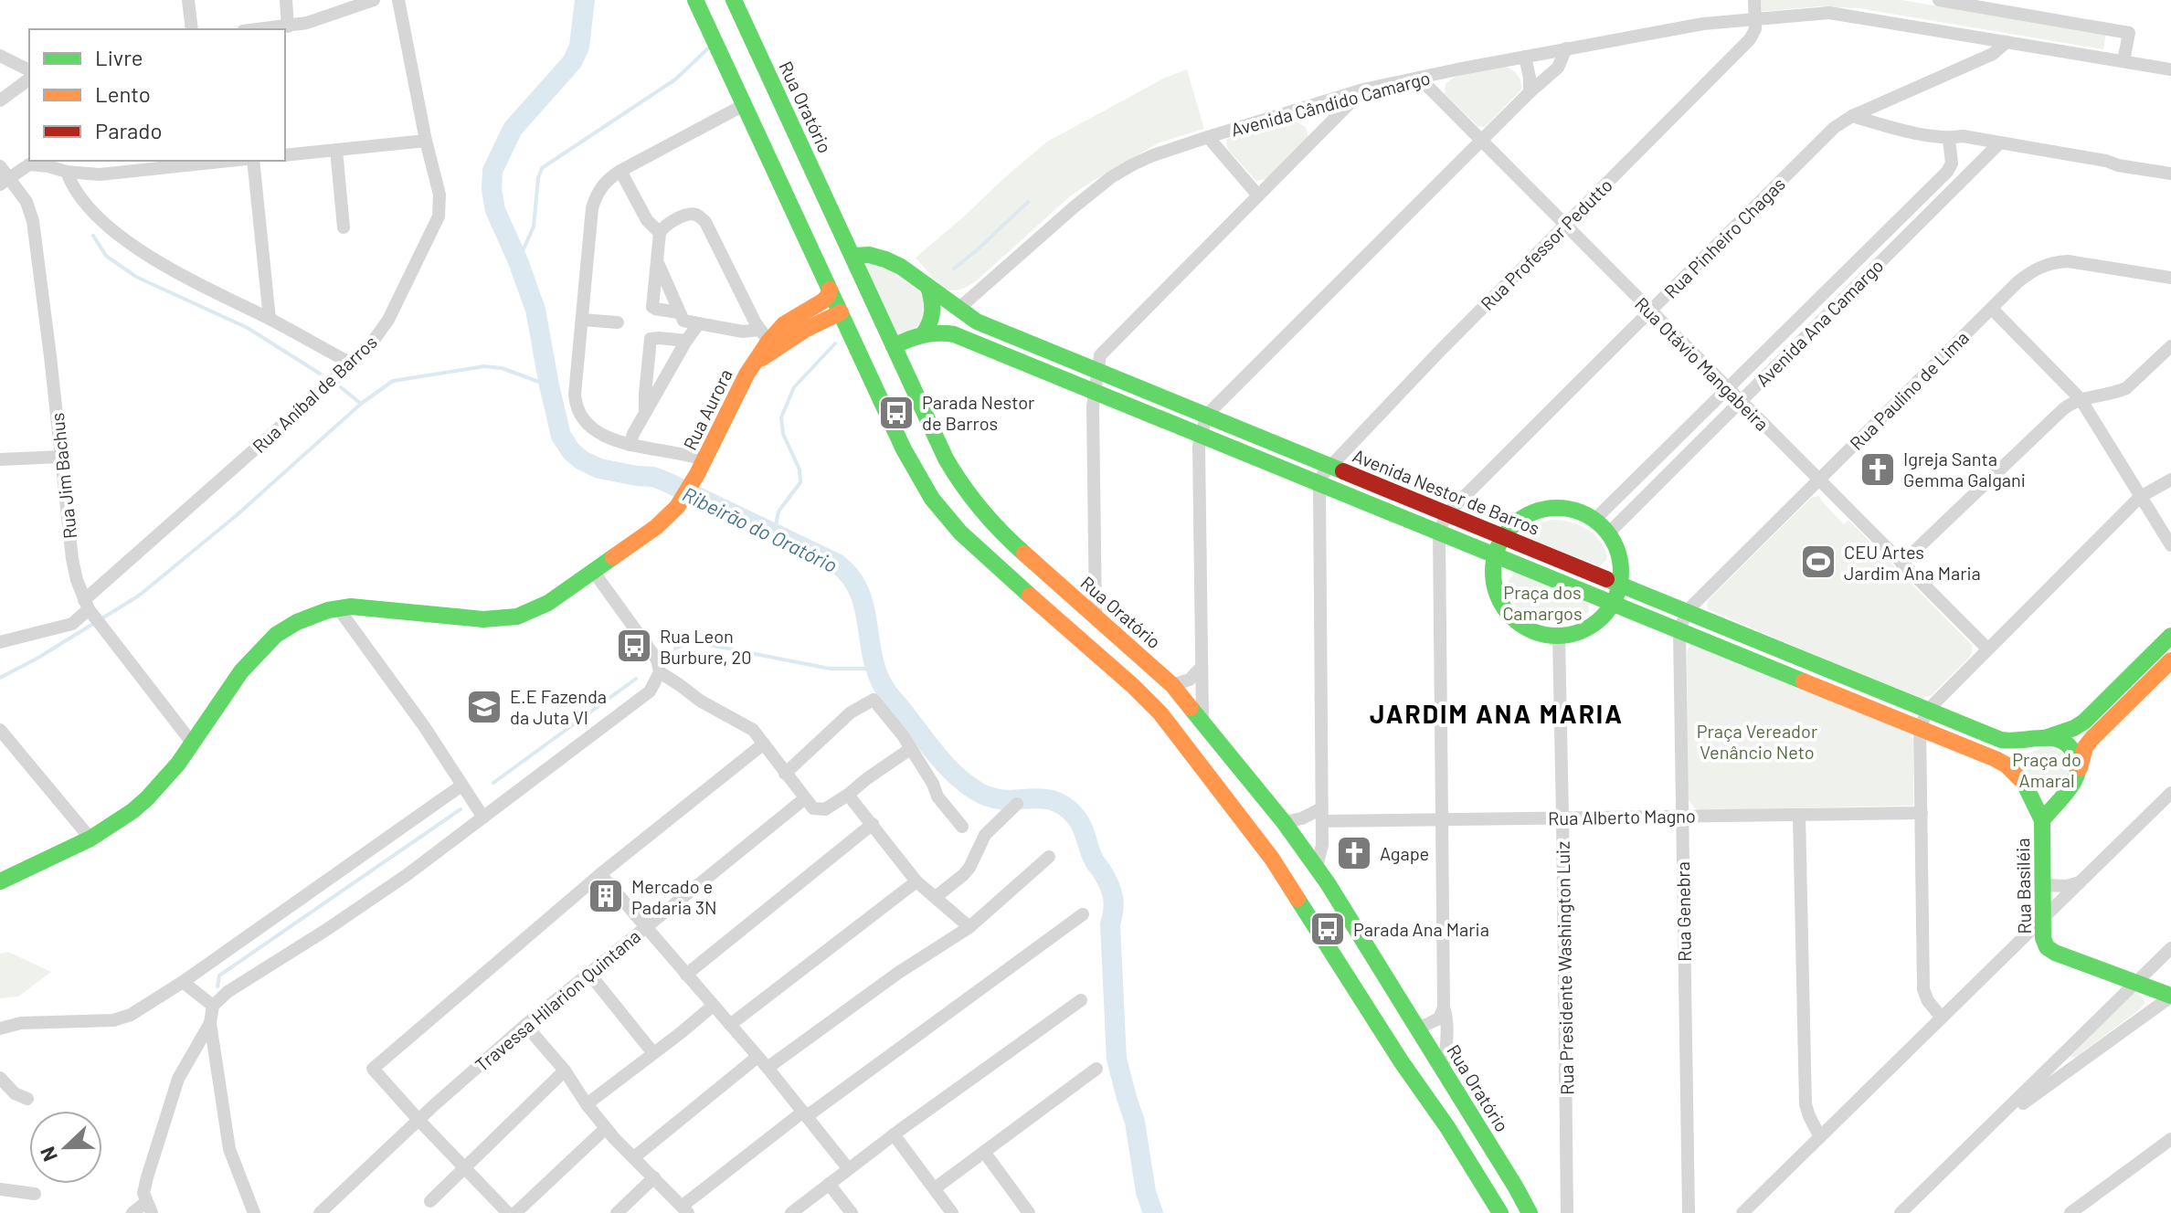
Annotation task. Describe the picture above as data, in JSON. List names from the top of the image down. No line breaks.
{"streets":{"street":["Avenida Cândido Camargo","Rua Oratório","Rua Pinheiro Chagas","Rua Professor Pedutto","Avenida Ana Camargo","Rua Otávio Mangabeira","Rua Paulino de Lima","Rua Aníbal de Barros","Rua Aurora","Rua Jim Bachus","Avenida Nestor de Barros","Rua Alberto Magno","Rua Basiléia","Rua Genebra","Rua Presidente Washington Luiz","Travessa Hilarion Quintana"]},"crossings":[["Avenida Cândido Camargo","Rua Pinheiro Chagas"],["Avenida Cândido Camargo","Rua Professor Pedutto"],["Avenida Cândido Camargo","Rua Otávio Mangabeira"],["Avenida Cândido Camargo","Avenida Nestor de Barros"],["Rua Oratório","Rua Aurora"],["Rua Oratório","Avenida Nestor de Barros"],["Rua Oratório","Rua Alberto Magno"],["Rua Pinheiro Chagas","Rua Otávio Mangabeira"],["Rua Pinheiro Chagas","Avenida Nestor de Barros"],["Rua Professor Pedutto","Rua Otávio Mangabeira"],["Rua Professor Pedutto","Avenida Nestor de Barros"],["Avenida Ana Camargo","Rua Otávio Mangabeira"],["Rua Otávio Mangabeira","Rua Paulino de Lima"],["Rua Paulino de Lima","Avenida Nestor de Barros"],["Rua Paulino de Lima","Rua Genebra"],["Rua Aníbal de Barros","Rua Jim Bachus"],["Rua Aurora","Rua Jim Bachus"],["Rua Aurora","Avenida Nestor de Barros"],["Avenida Nestor de Barros","Rua Basiléia"],["Avenida Nestor de Barros","Rua Genebra"],["Rua Alberto Magno","Rua Genebra"],["Rua Alberto Magno","Rua Presidente Washington Luiz"]],"districts":["JARDIM ANA MARIA"],"water":["Ribeirão do Oratório"],"parks":["Praça dos Camargos","Praça Vereador Venâncio Neto","Praça do Amaral"],"places":{"bus stop":["Parada Nestor de Barros","Rua Leon Burbure, 20","Parada Ana Maria"],"church":["Igreja Santa Gemma Galgani","Agape"],"sports":["CEU Artes Jardim Ana Maria"],"school or university":["E.E Fazenda da Juta VI"],"building":["Mercado e Padaria 3N"]},"legend":["Livre","Lento","Parado"],"north":"left"}
